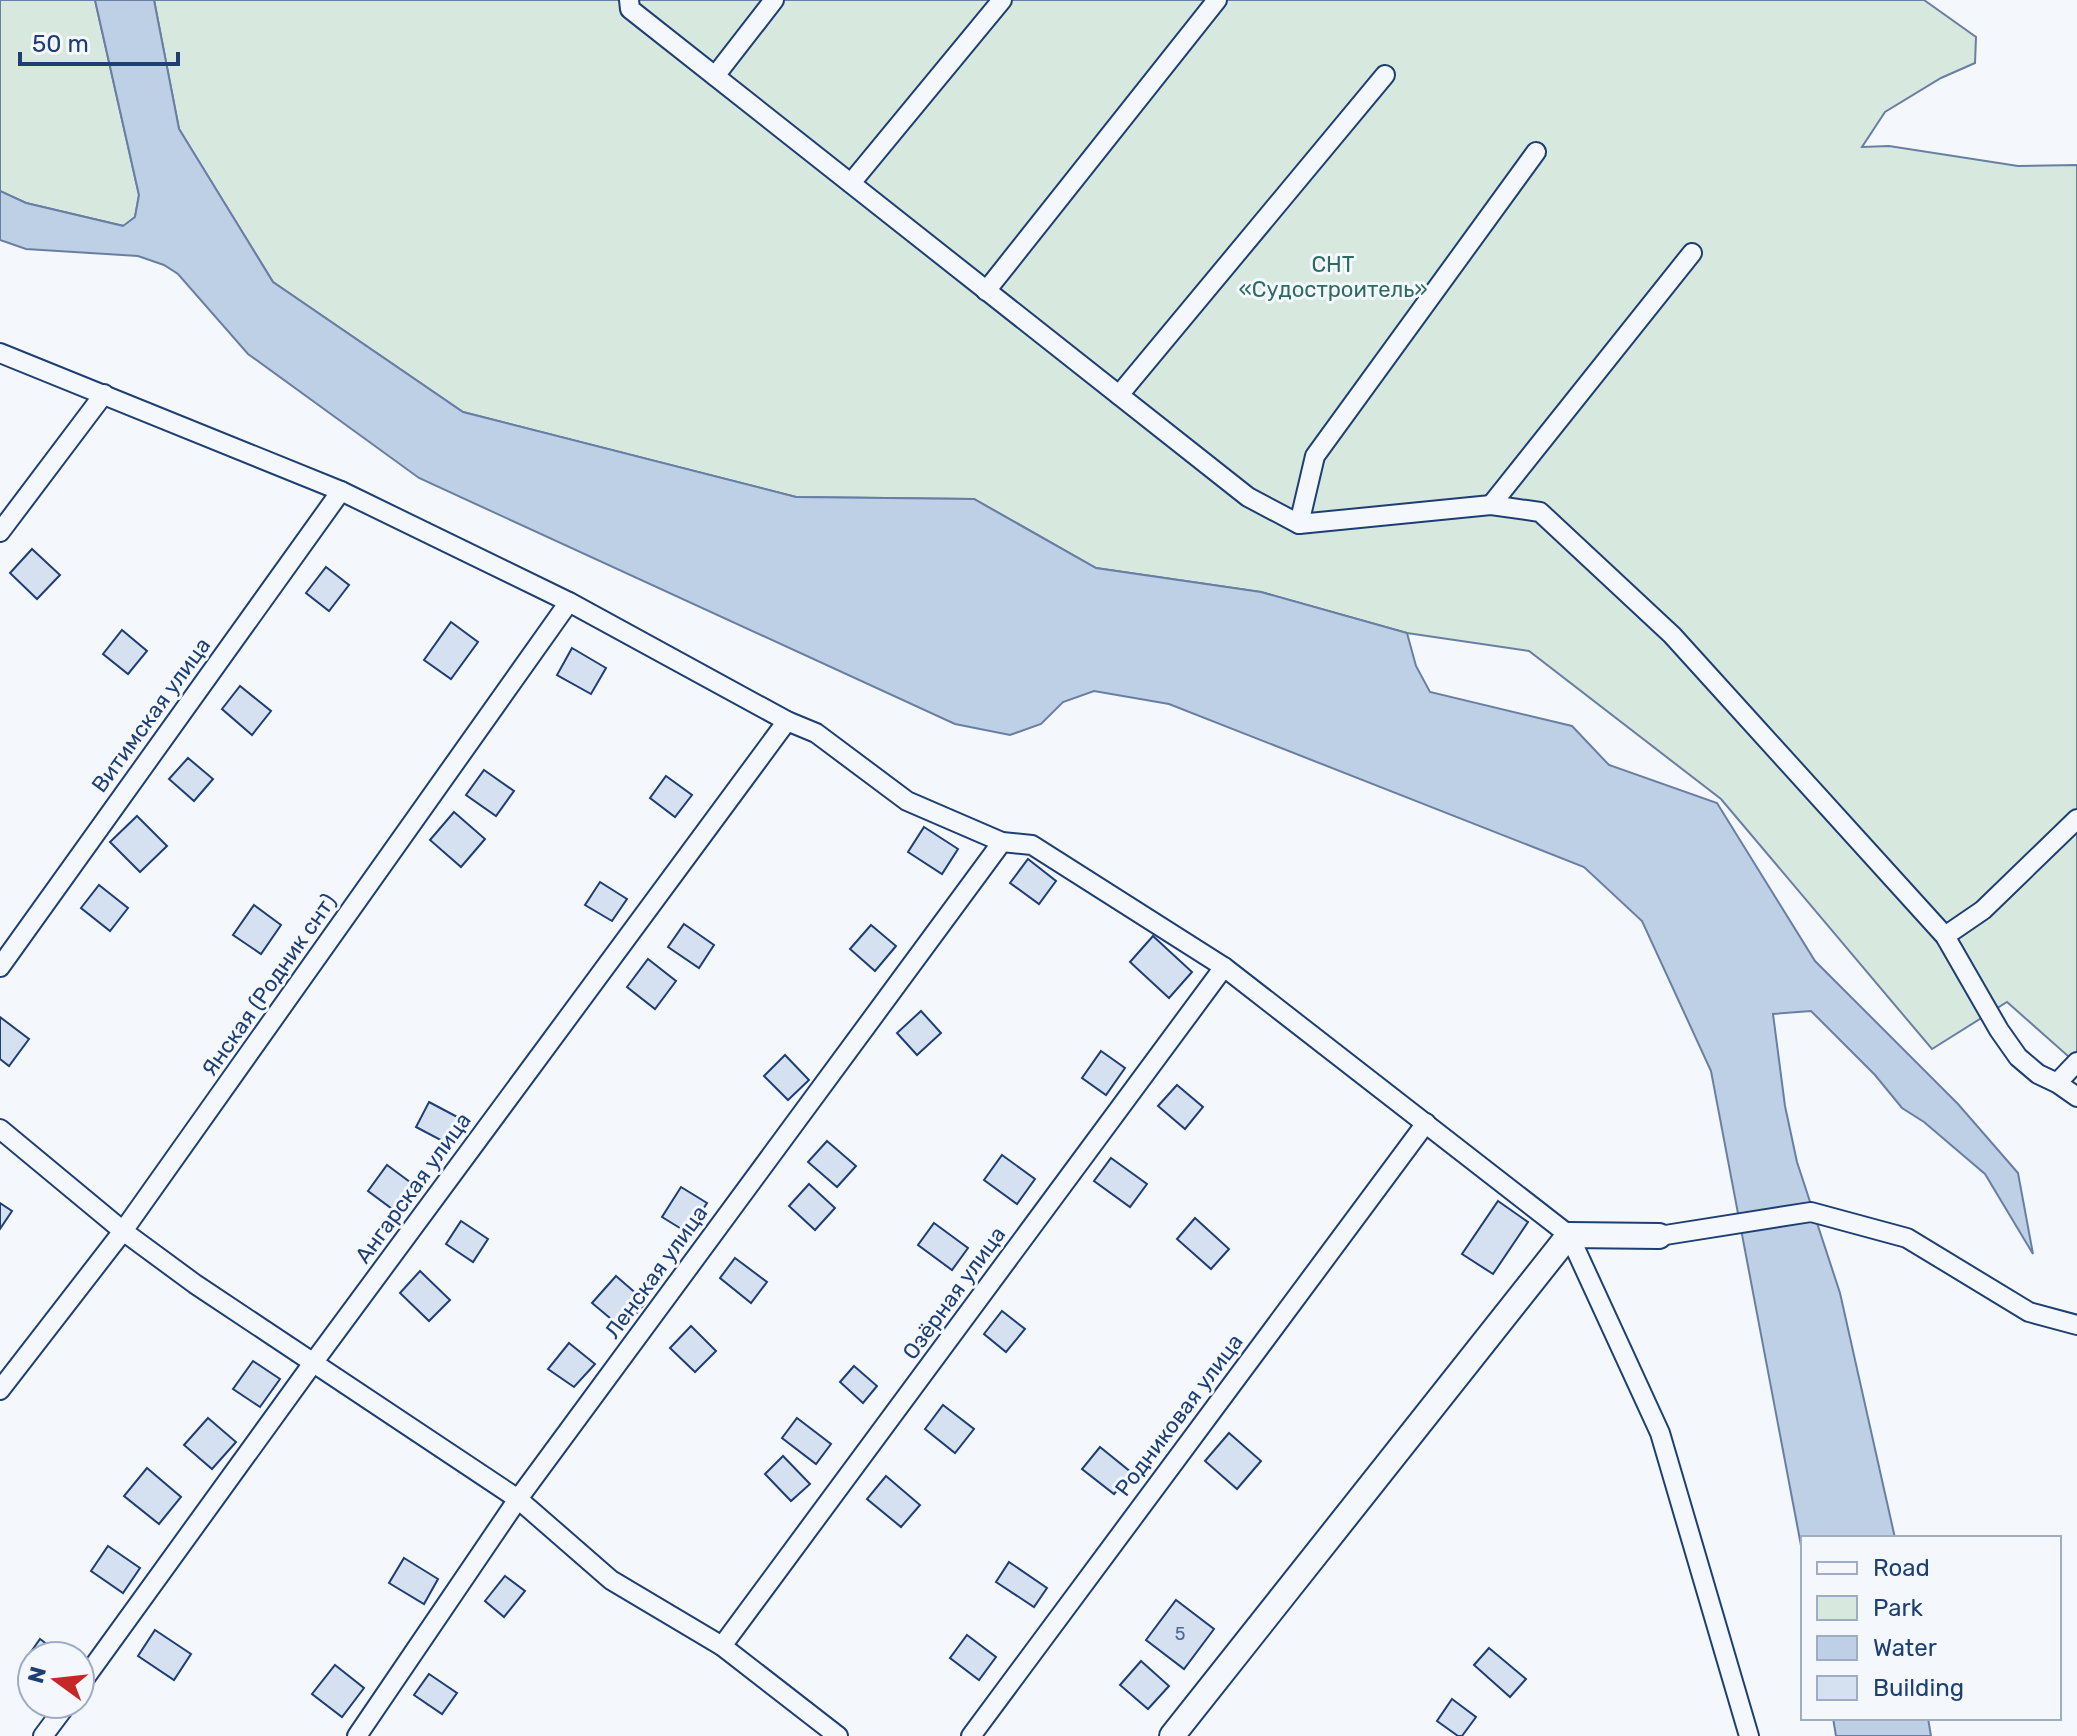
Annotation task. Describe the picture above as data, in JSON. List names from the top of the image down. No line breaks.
{"streets":{"street":["Витимская улица","Янская (Родник снт)","Ангарская улица","Ленская улица","Озёрная улица","Родниковая улица"]},"parks":["СНТ «Судостроитель»"],"house_numbers":["5"],"legend":["Road","Park","Water","Building"],"scale_bar":"50 m","north":"left"}
